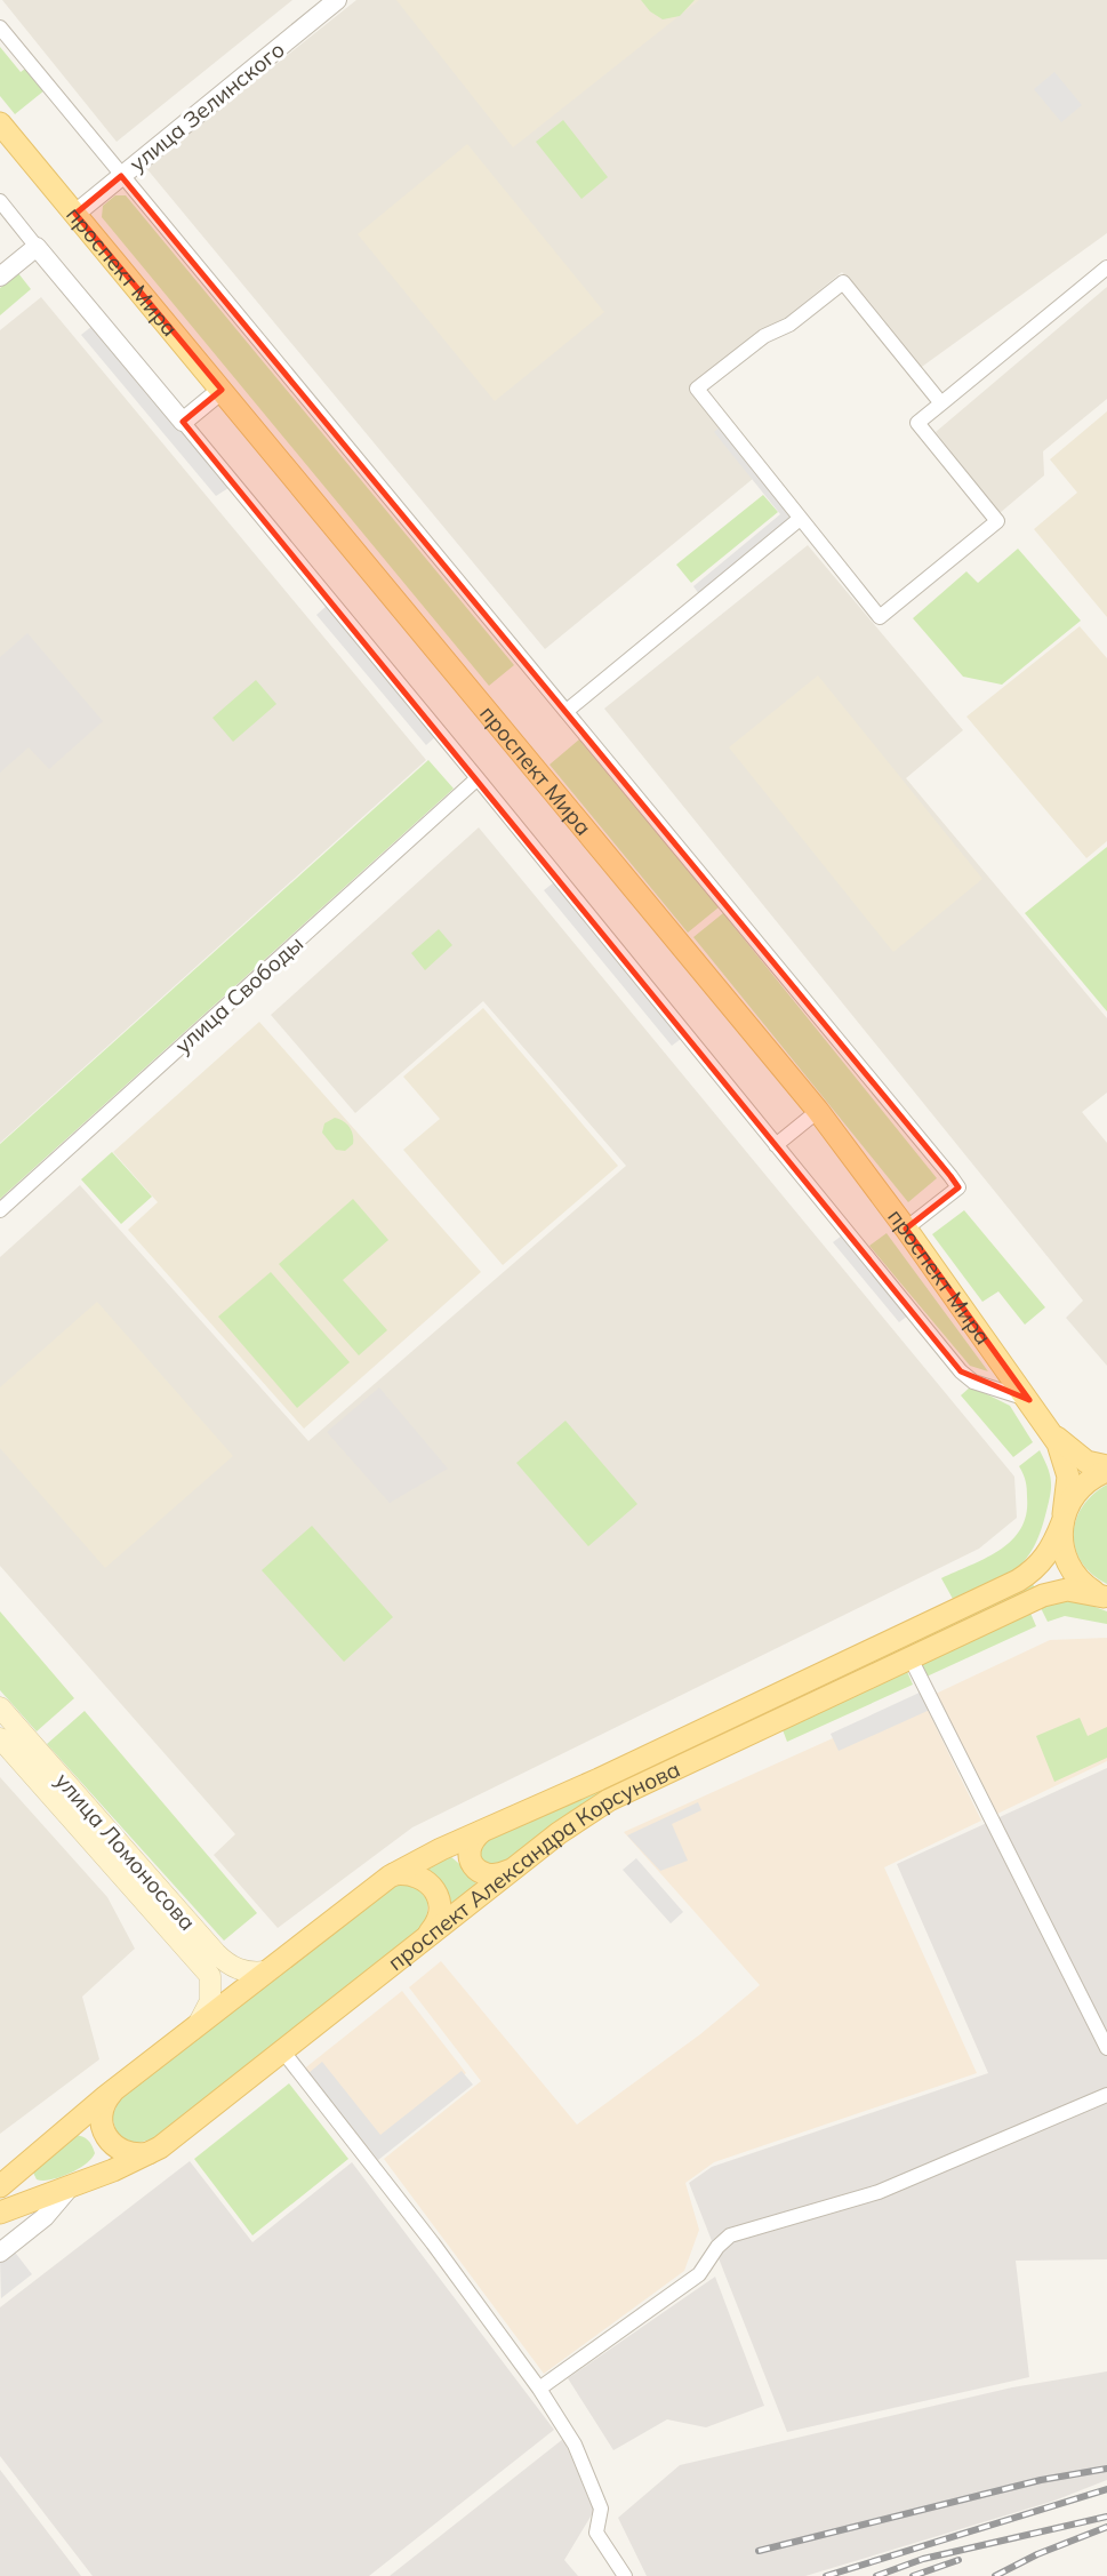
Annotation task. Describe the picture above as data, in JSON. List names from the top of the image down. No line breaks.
{"streets":{"main road":["проспект Мира","улица Ломоносова","проспект Александра Корсунова"],"street":["улица Зелинского","улица Свободы"]},"crossings":[["улица Зелинского","проспект Мира"],["проспект Мира","проспект Александра Корсунова"]]}
